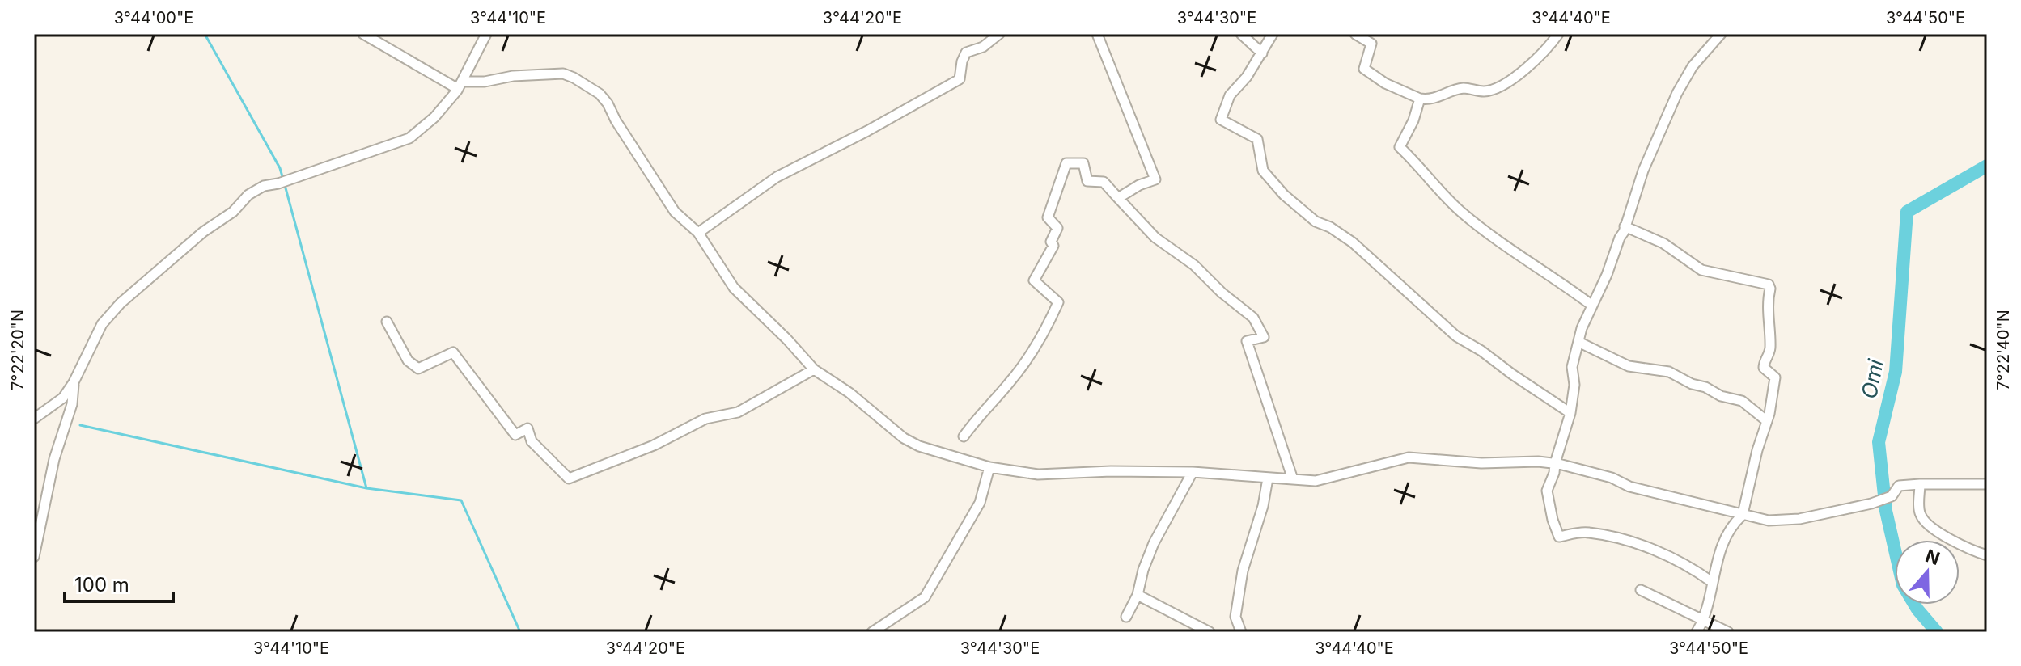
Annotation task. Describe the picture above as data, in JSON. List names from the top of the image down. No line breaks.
{"water":["Omi"],"scale_bar":"100 m","north":"top","coordinates":["3°44'00\"E","3°44'10\"E","3°44'20\"E","3°44'30\"E","3°44'40\"E","3°44'50\"E","7°22'40\"N","7°22'20\"N"]}
